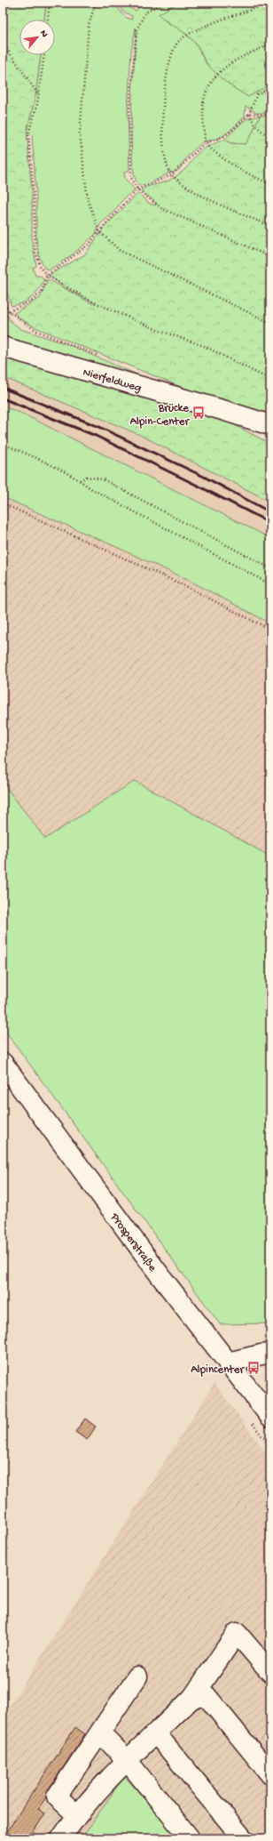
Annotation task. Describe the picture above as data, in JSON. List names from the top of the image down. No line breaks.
{"streets":{"street":["Nierfeldweg","Prosperstraße"]},"places":{"bus stop":["Brücke Alpin-Center","Alpincenter"]},"north":"top right"}
